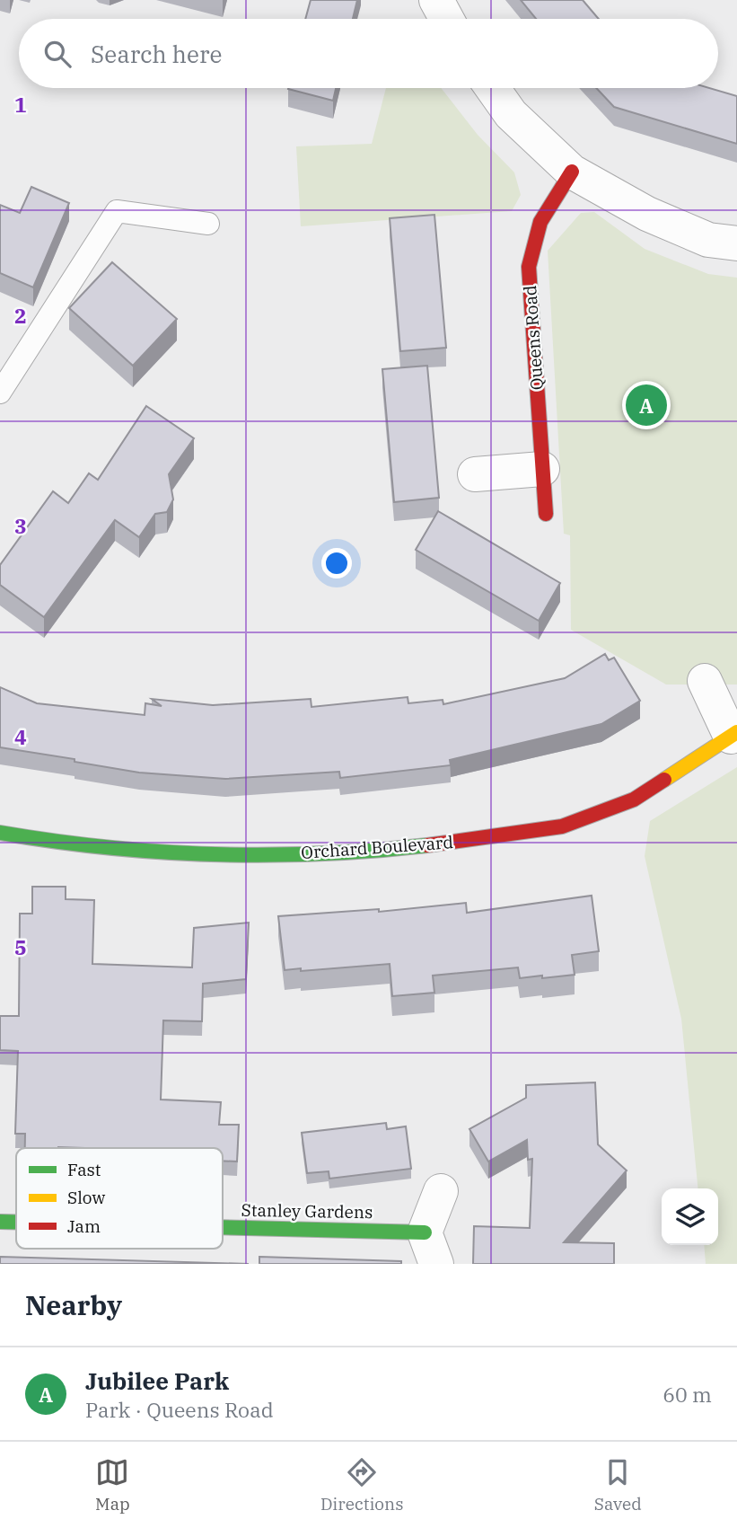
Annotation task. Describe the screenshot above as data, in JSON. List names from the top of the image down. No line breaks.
{"streets":{"street":["Queens Road","Orchard Boulevard","Stanley Gardens"]},"legend":["Fast","Slow","Jam"],"page":{"search":"Search here","pins":"A","heading":"Nearby","list":[{"mark":"A","name":"Jubilee Park","note":"Park · Queens Road","value":"60 m"}],"nav":["Map","Directions","Saved"]},"grid":{"rows":["1","2","3","4","5"]}}
